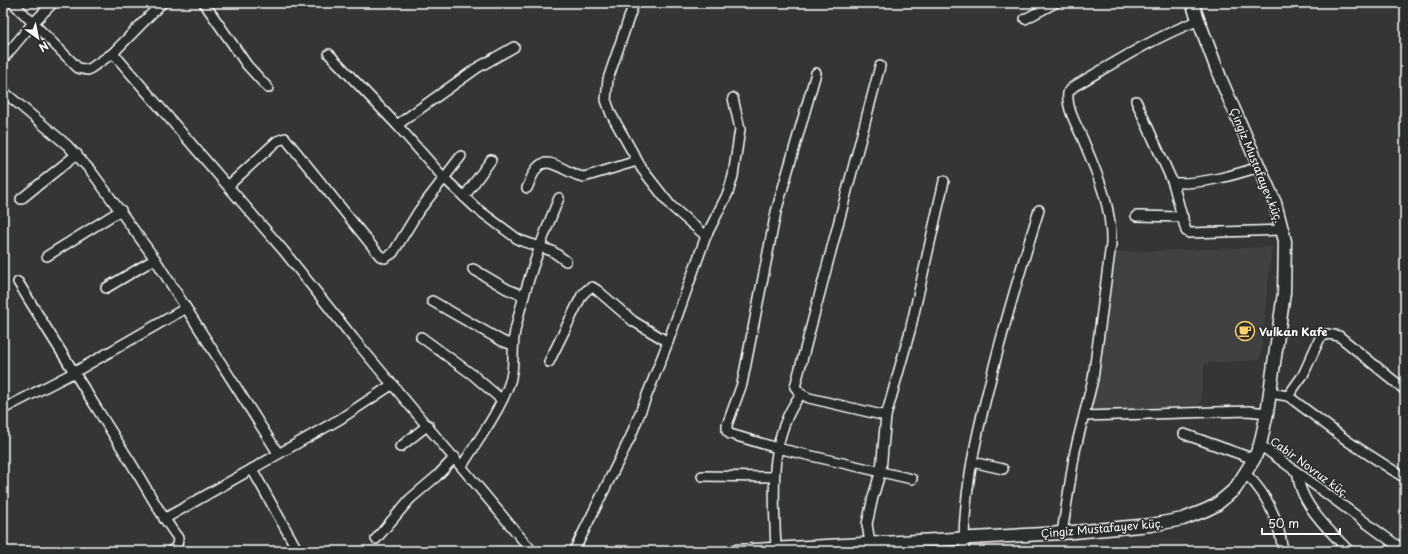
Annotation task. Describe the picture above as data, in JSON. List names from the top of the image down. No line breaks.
{"streets":{"street":["Çingiz Mustafayev küç.","Cabir Novruz küç."]},"crossings":[["Çingiz Mustafayev küç.","Cabir Novruz küç."]],"places":{"cafe":["Vulkan Kafe"]},"scale_bar":"50 m","north":"bottom right"}
